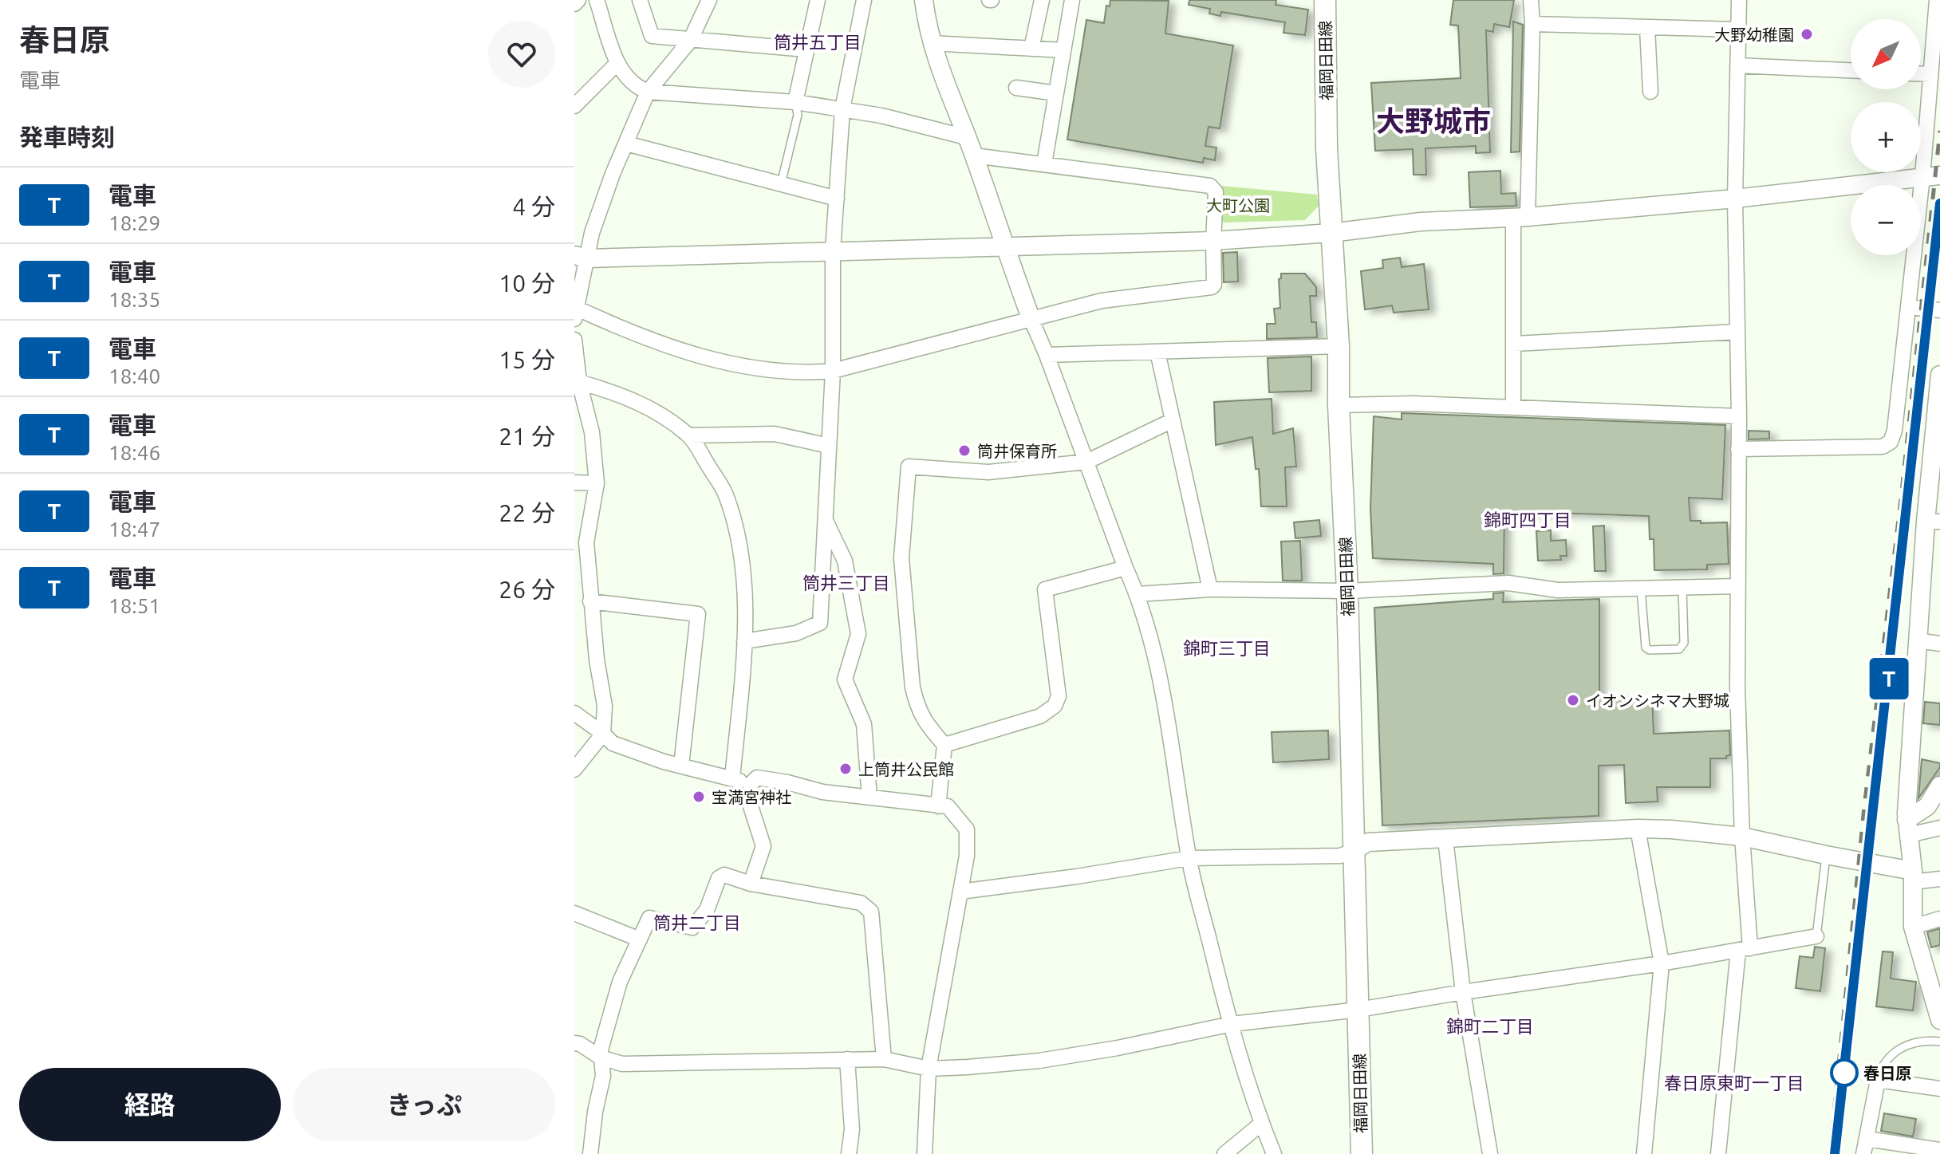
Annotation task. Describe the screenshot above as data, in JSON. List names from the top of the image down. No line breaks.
{"streets":{"main road":["福岡日田線"]},"districts":["筒井五丁目","大野城市","錦町四丁目","筒井三丁目","錦町三丁目","筒井二丁目","錦町二丁目","春日原東町一丁目"],"parks":["大町公園"],"places":["大野幼稚園","筒井保育所","イオンシネマ大野城","上筒井公民館","宝満宮神社","春日原"],"north":"bottom left","page":{"heading":[["春日原","電車"],"発車時刻"],"on_map":"T","map_buttons":["+","−"],"list":[{"mark":"T","name":"電車","note":"18:29","value":"4 分"},{"mark":"T","name":"電車","note":"18:35","value":"10 分"},{"mark":"T","name":"電車","note":"18:40","value":"15 分"},{"mark":"T","name":"電車","note":"18:46","value":"21 分"},{"mark":"T","name":"電車","note":"18:47","value":"22 分"},{"mark":"T","name":"電車","note":"18:51","value":"26 分"}],"buttons":["経路","きっぷ"]}}
